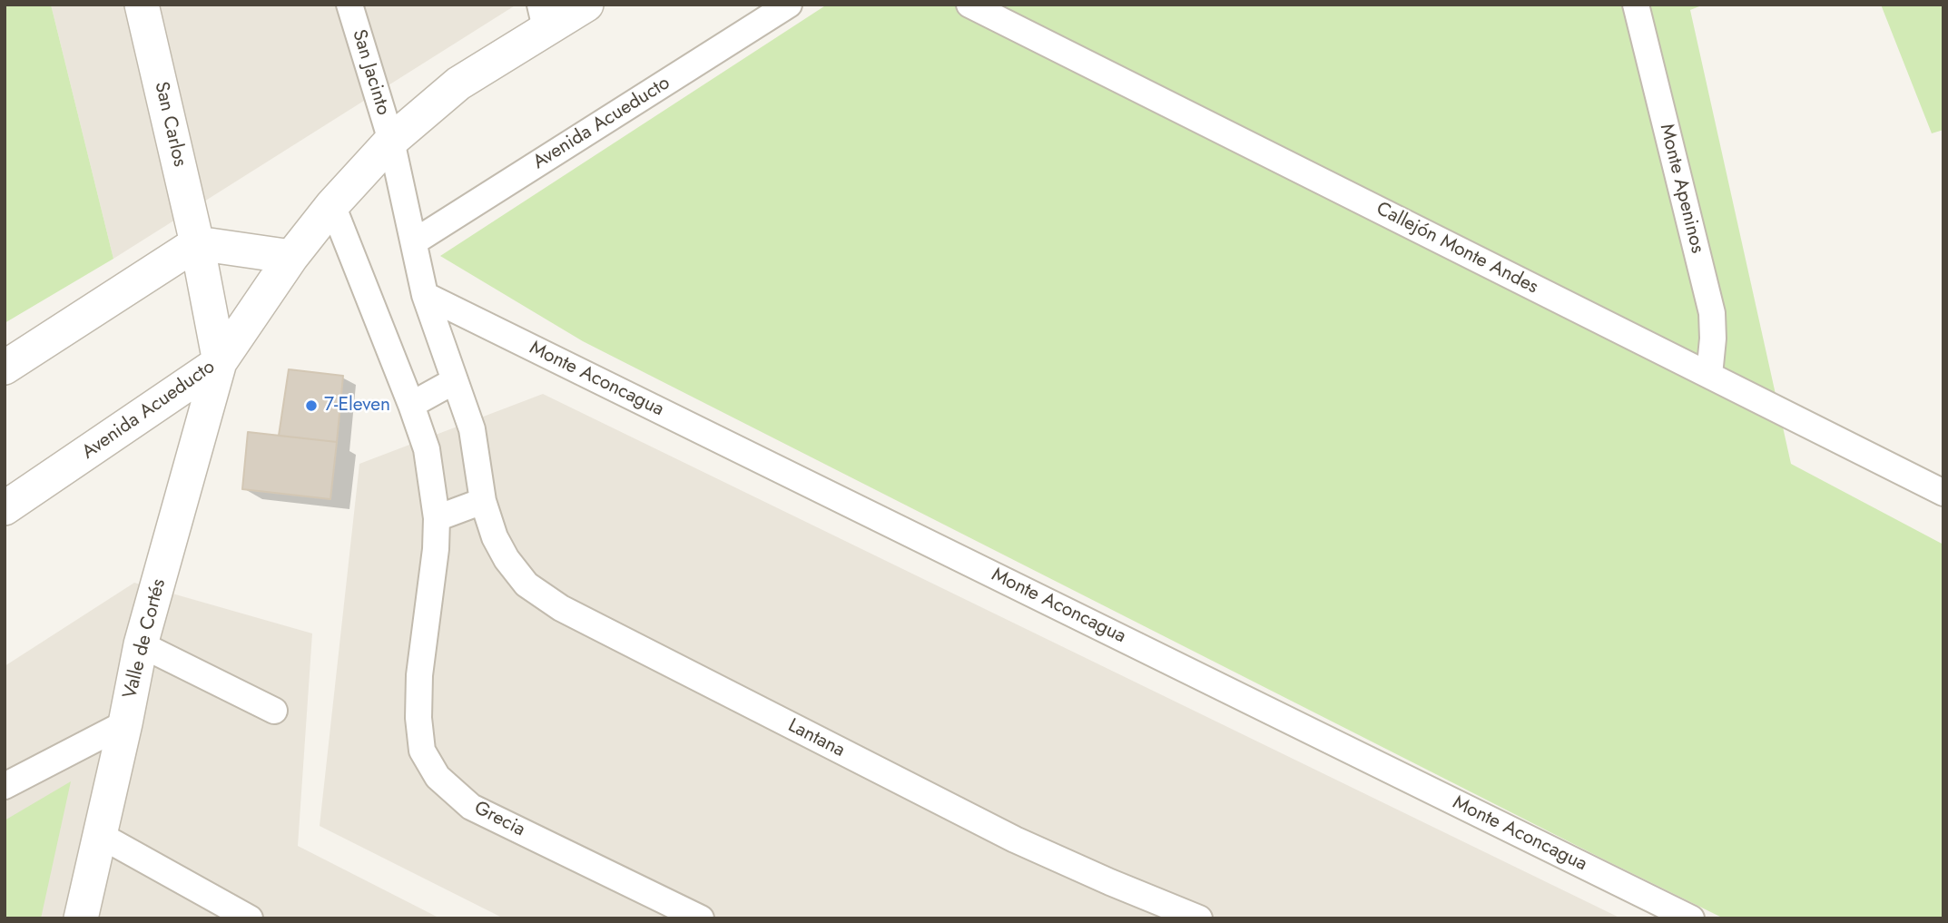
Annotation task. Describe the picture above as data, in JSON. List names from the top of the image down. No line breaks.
{"streets":{"street":["San Jacinto","Avenida Acueducto","San Carlos","Monte Apeninos","Callejón Monte Andes","Monte Aconcagua","Valle de Cortés","Lantana","Grecia"]},"crossings":[["San Jacinto","Avenida Acueducto"],["San Jacinto","Monte Aconcagua"],["San Jacinto","Lantana"],["Avenida Acueducto","San Carlos"],["Avenida Acueducto","Valle de Cortés"],["Avenida Acueducto","Grecia"],["San Carlos","Valle de Cortés"],["Monte Apeninos","Callejón Monte Andes"],["Monte Aconcagua","Lantana"]],"places":["7-Eleven"]}
